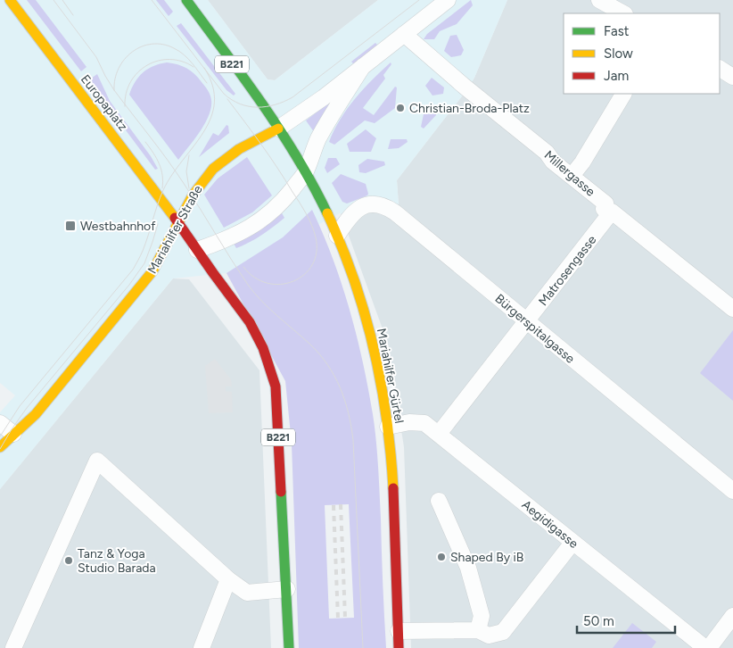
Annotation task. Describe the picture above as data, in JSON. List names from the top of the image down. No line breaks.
{"streets":{"main road":["B221","Europaplatz","Mariahilfer Straße","Mariahilfer Gürtel"],"street":["Millergasse","Matrosengasse","Bürgerspitalgasse","Aegidigasse"]},"crossings":[["B221","Europaplatz"],["B221","Mariahilfer Straße"],["B221","Mariahilfer Gürtel"],["Europaplatz","Mariahilfer Straße"],["Millergasse","Mariahilfer Straße"],["Millergasse","Matrosengasse"],["Mariahilfer Straße","Mariahilfer Gürtel"],["Matrosengasse","Bürgerspitalgasse"],["Matrosengasse","Aegidigasse"],["Bürgerspitalgasse","Mariahilfer Gürtel"],["Mariahilfer Gürtel","Aegidigasse"]],"places":{"other":["Christian-Broda-Platz","Shaped By iB","Tanz & Yoga Studio Barada"],"transit":["Westbahnhof"]},"legend":["Fast","Slow","Jam"],"scale_bar":"50 m"}
